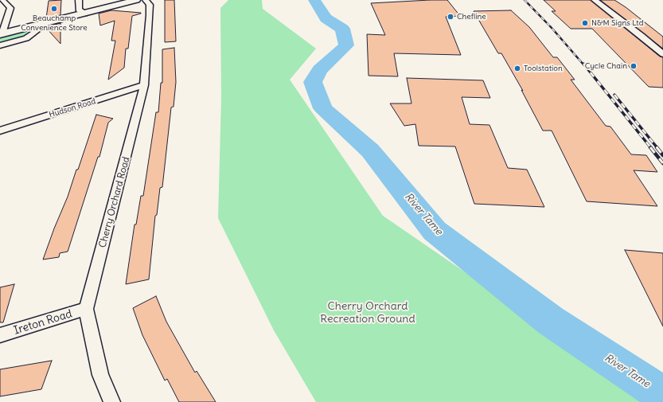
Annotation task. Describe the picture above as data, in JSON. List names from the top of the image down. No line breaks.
{"streets":{"street":["Hudson Road","Cherry Orchard Road","Ireton Road"]},"crossings":[["Hudson Road","Cherry Orchard Road"],["Cherry Orchard Road","Ireton Road"]],"water":["River Tame"],"parks":["Cherry Orchard Recreation Ground"],"places":["Beauchamp Convenience Store","Chefline","N&M Signs Ltd","Cycle Chain","Toolstation"]}
